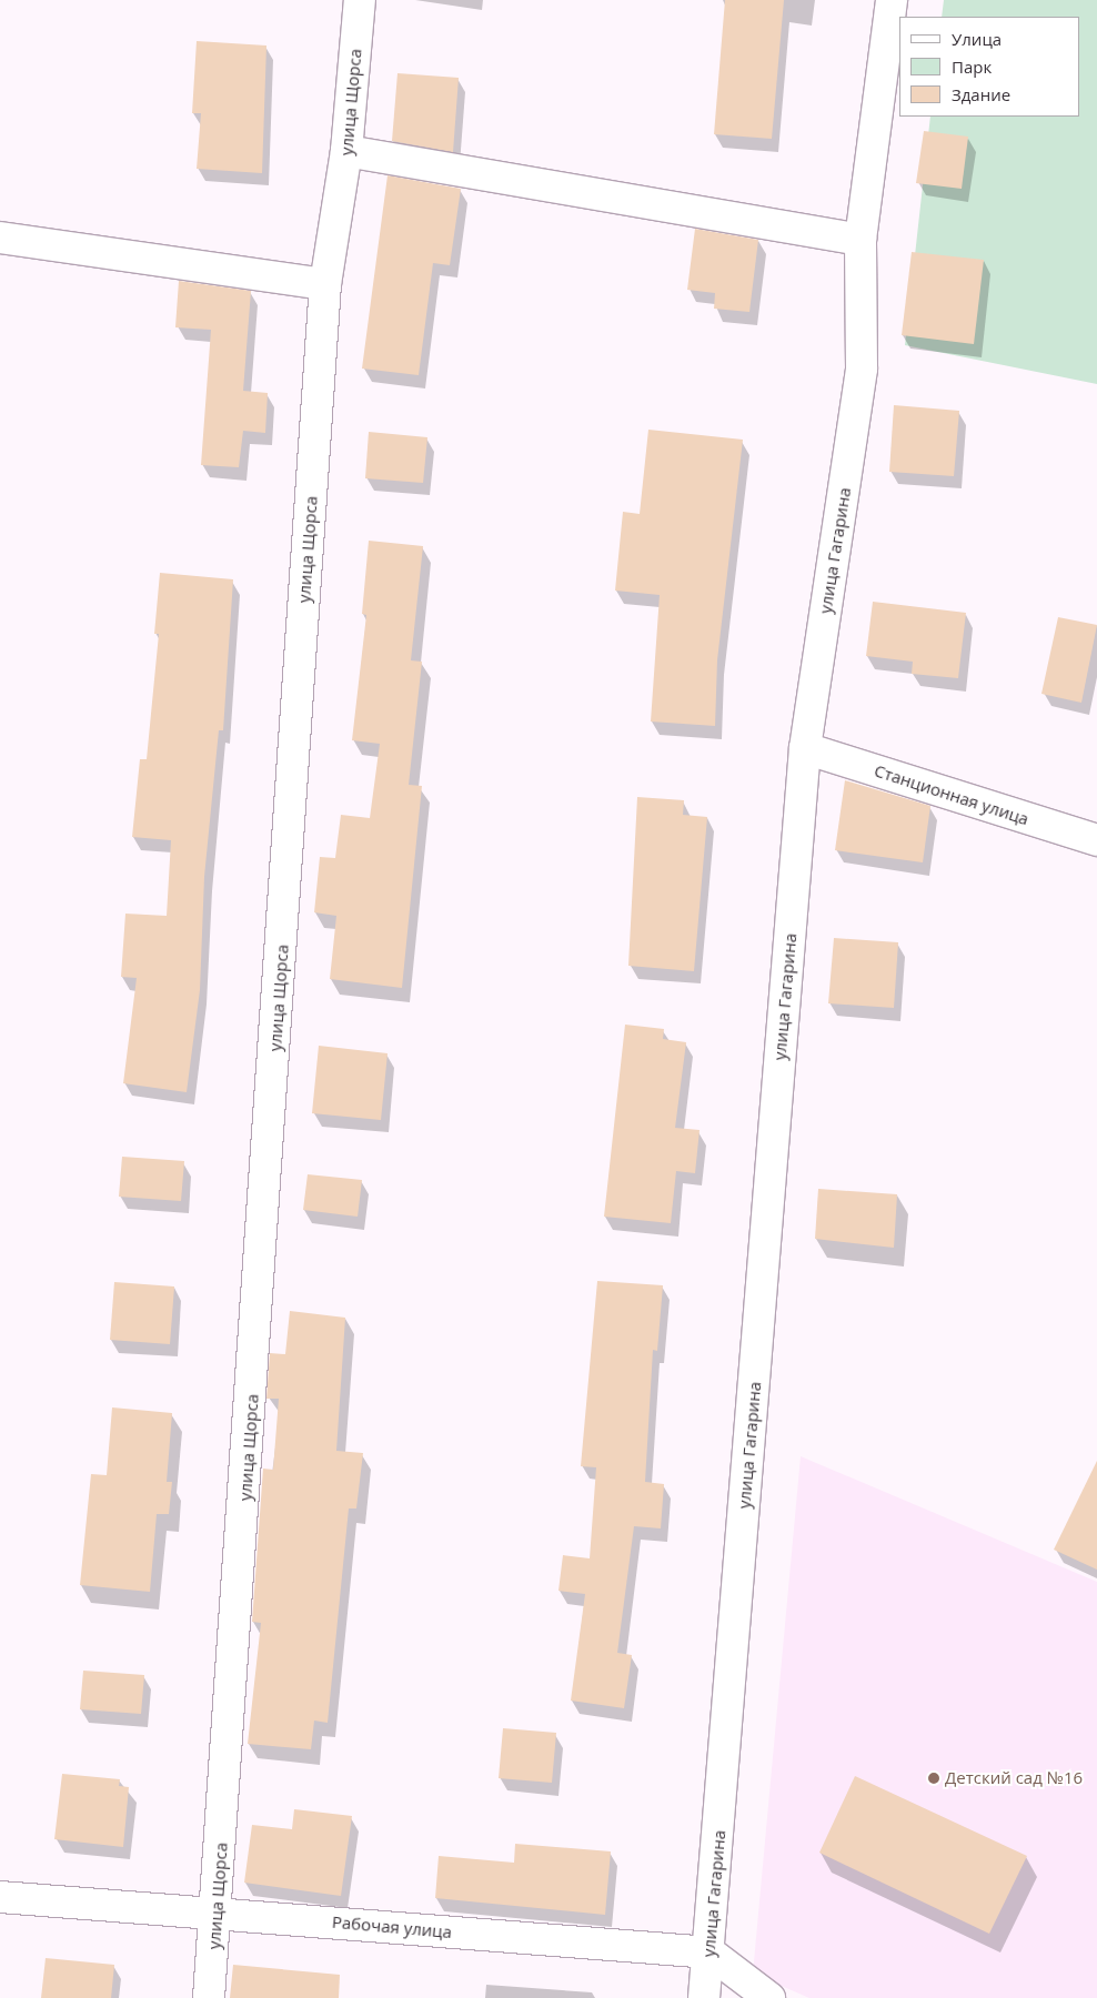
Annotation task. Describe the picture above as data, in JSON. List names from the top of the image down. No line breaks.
{"streets":{"street":["улица Щорса","улица Гагарина","Станционная улица","Рабочая улица"]},"crossings":[["улица Щорса","Рабочая улица"],["улица Гагарина","Станционная улица"],["улица Гагарина","Рабочая улица"]],"places":["Детский сад №16"],"legend":["Улица","Парк","Здание"]}
